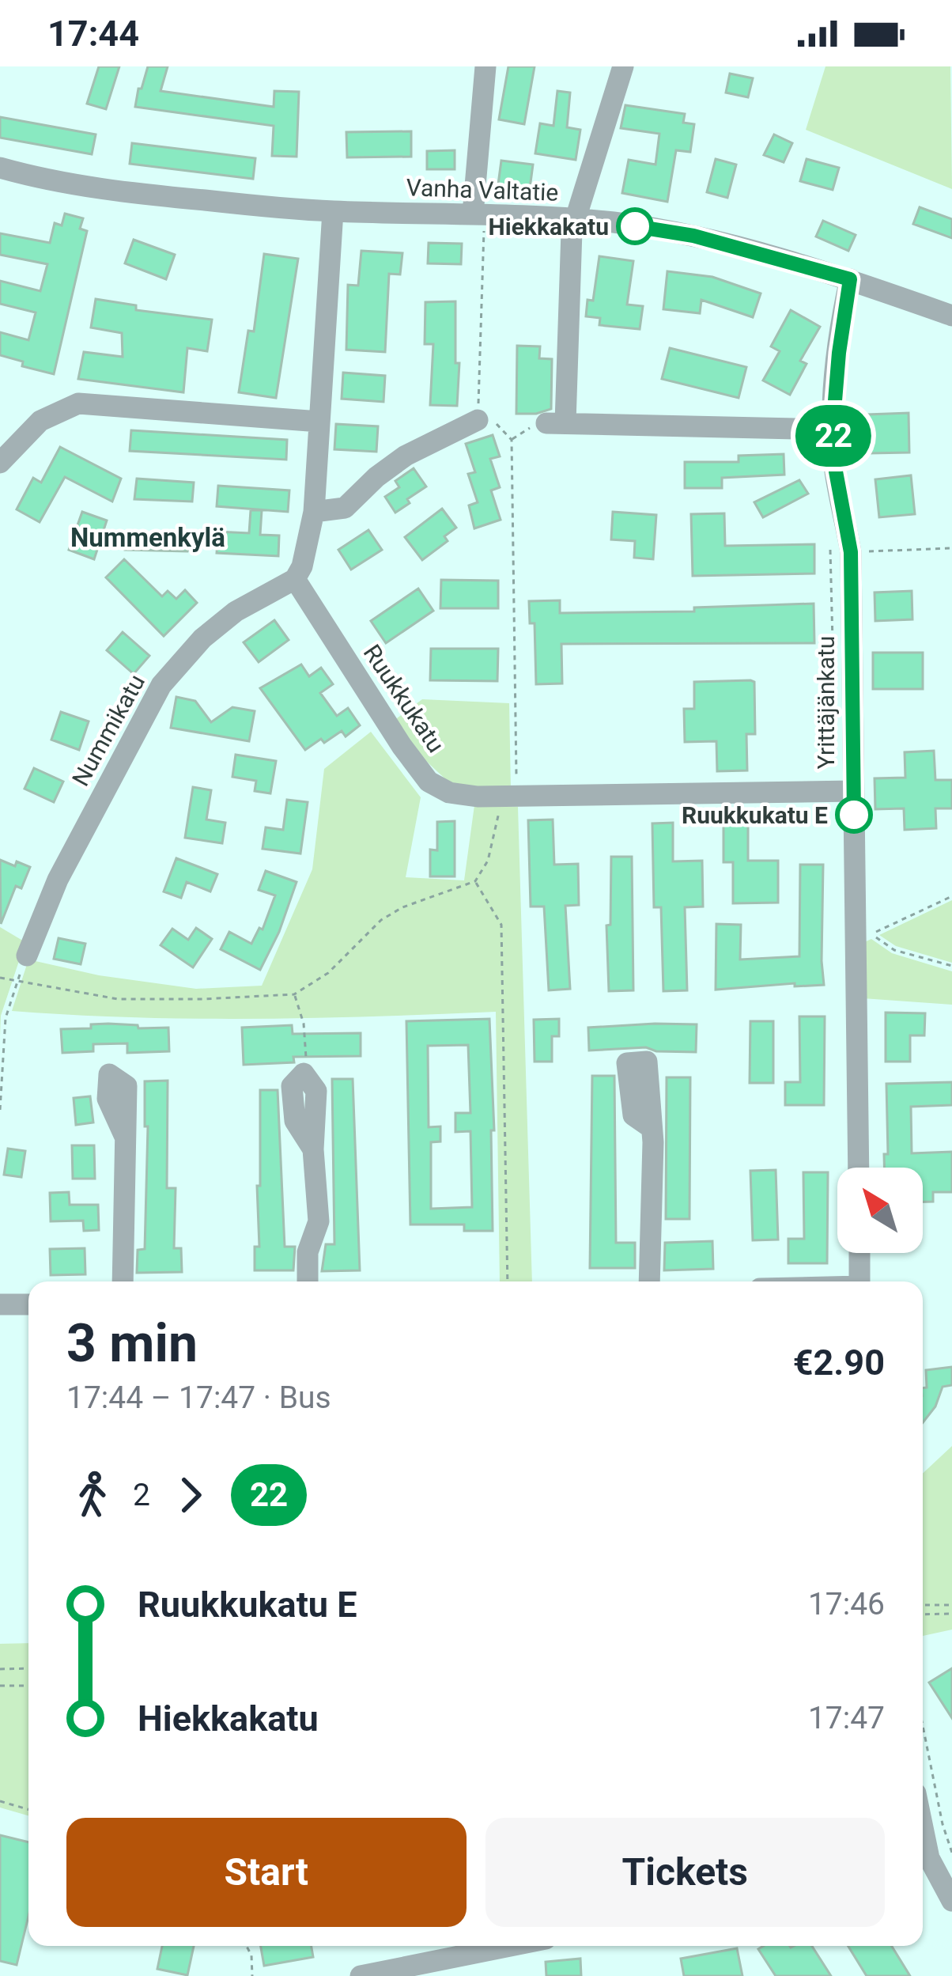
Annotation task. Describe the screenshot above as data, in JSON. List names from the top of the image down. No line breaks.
{"streets":{"street":["Vanha Valtatie","Ruukkukatu","Yrittäjänkatu","Nummikatu"]},"crossings":[["Vanha Valtatie","Yrittäjänkatu"],["Ruukkukatu","Yrittäjänkatu"],["Ruukkukatu","Nummikatu"]],"districts":["Nummenkylä"],"places":["Hiekkakatu","Ruukkukatu E"],"lines":["bus line 22"],"north":"top left","page":{"status":"17:44","on_map":"22","heading":["3 min","17:44 – 17:47 · Bus","€2.90"],"legs":["2","22"],"list":[{"name":"Ruukkukatu E","value":"17:46"},{"name":"Hiekkakatu","value":"17:47"}],"buttons":["Start","Tickets"]}}
